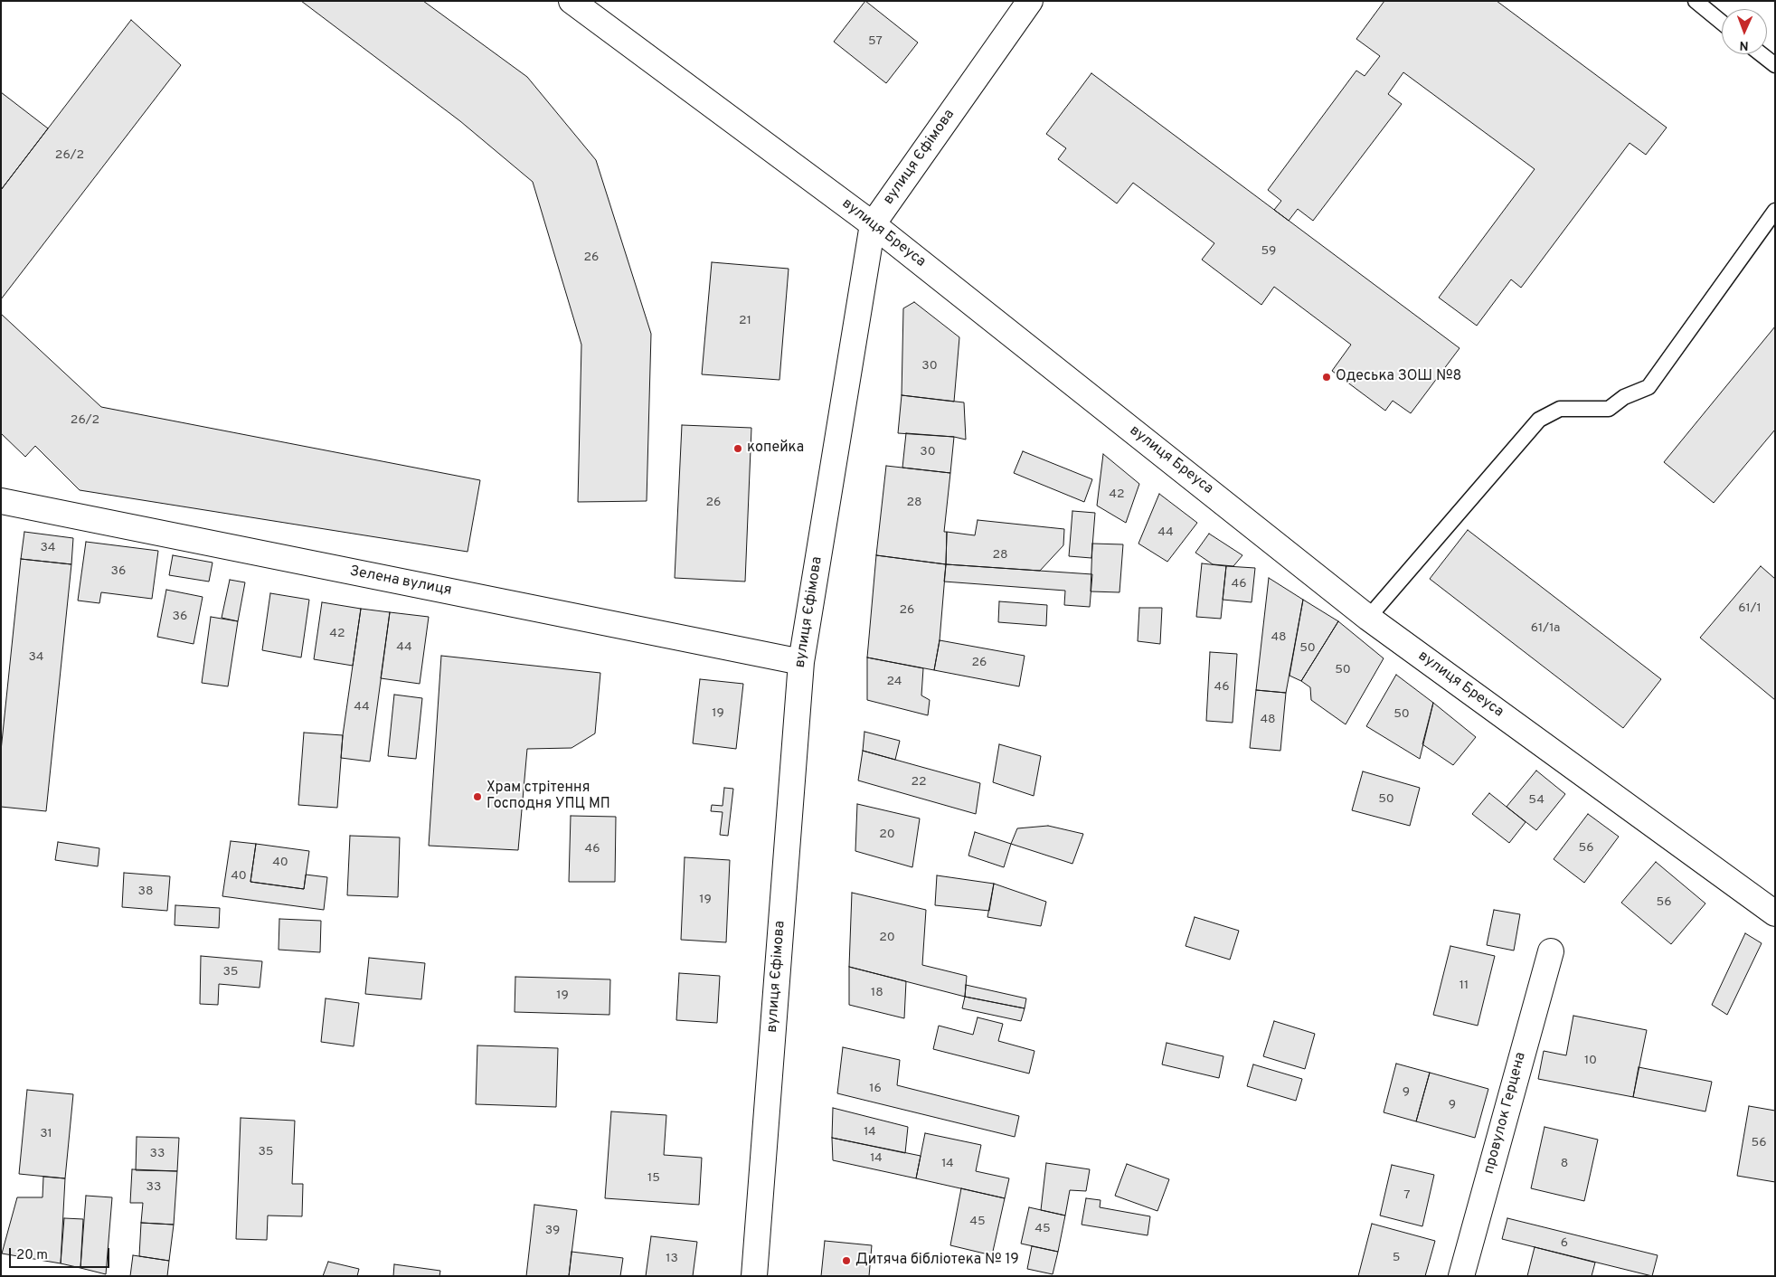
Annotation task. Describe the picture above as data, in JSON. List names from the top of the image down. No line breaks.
{"streets":{"street":["вулиця Єфімова","вулиця Бреуса","Зелена вулиця","провулок Герцена"]},"crossings":[["вулиця Єфімова","вулиця Бреуса"],["вулиця Єфімова","Зелена вулиця"]],"places":["Одеська ЗОШ №8","копейка","Храм стрітення Господня УПЦ МП","Дитяча бібліотека № 19"],"house_numbers":["57","26/2","59","26","21","30","26/2","30","42","26","28","44","34","28","36","46","61/1","26","36","61/1а","42","48","44","50","34","26","50","24","46","44","19","50","48","22","50","54","20","56","46","40","40","38","19","56","20","35","11","18","19","10","16","9","9","14","31","56","35","33","14","14","8","15","33","7","45","45","39","6","5","13"],"scale_bar":"20 m","north":"bottom"}
